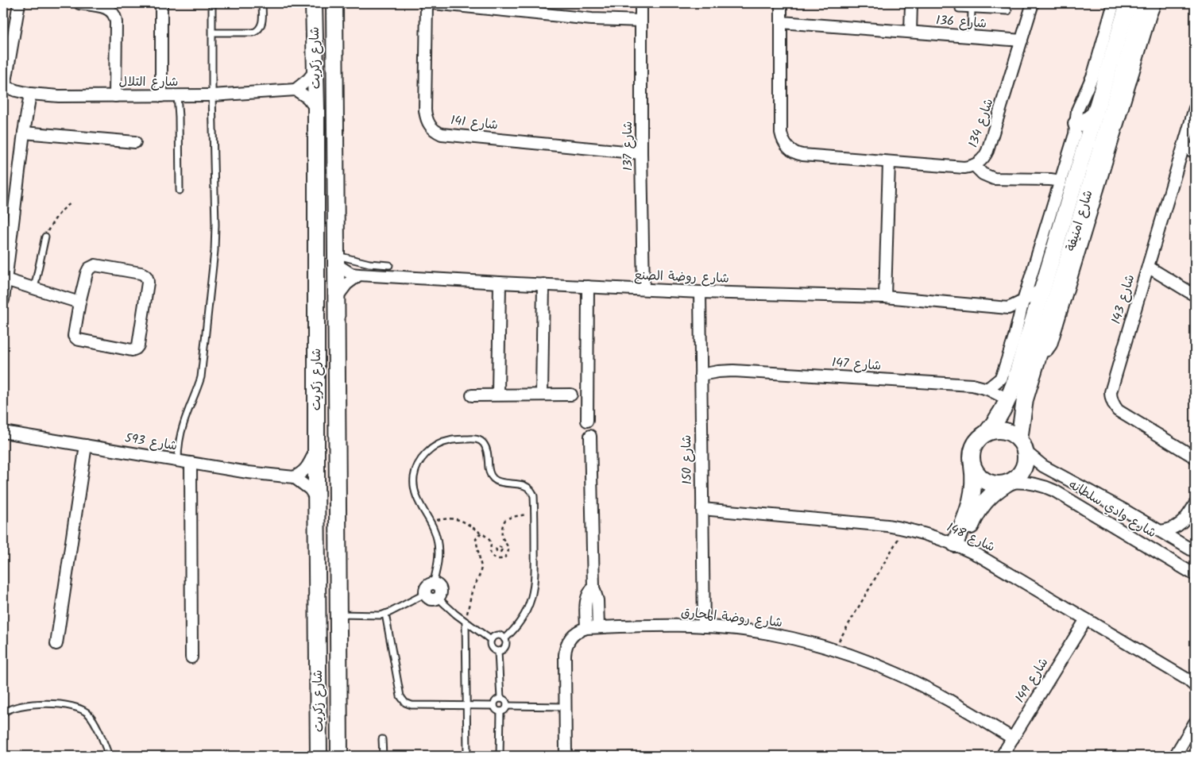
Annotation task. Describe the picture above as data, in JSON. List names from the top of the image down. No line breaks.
{"streets":{"street":["شارع 136","شارع زكريت","شارع التلال","شارع 141","شارع 134","شارع 137","شارع امنيفة","شارع روضة الصنع","شارع 143","شارع 147","شارع 593","شارع 150","شارع وادي سلطانه","شارع 148","شارع روضة المحارق","شارع 149"]},"crossings":[["شارع 136","شارع 134"],["شارع زكريت","شارع روضة الصنع"],["شارع 141","شارع 137"],["شارع 137","شارع روضة الصنع"],["شارع امنيفة","شارع روضة الصنع"],["شارع امنيفة","شارع 147"],["شارع امنيفة","شارع وادي سلطانه"],["شارع روضة الصنع","شارع 150"],["شارع 147","شارع 150"],["شارع 150","شارع 148"],["شارع 150","شارع روضة المحارق"],["شارع 148","شارع 149"],["شارع روضة المحارق","شارع 149"]]}
